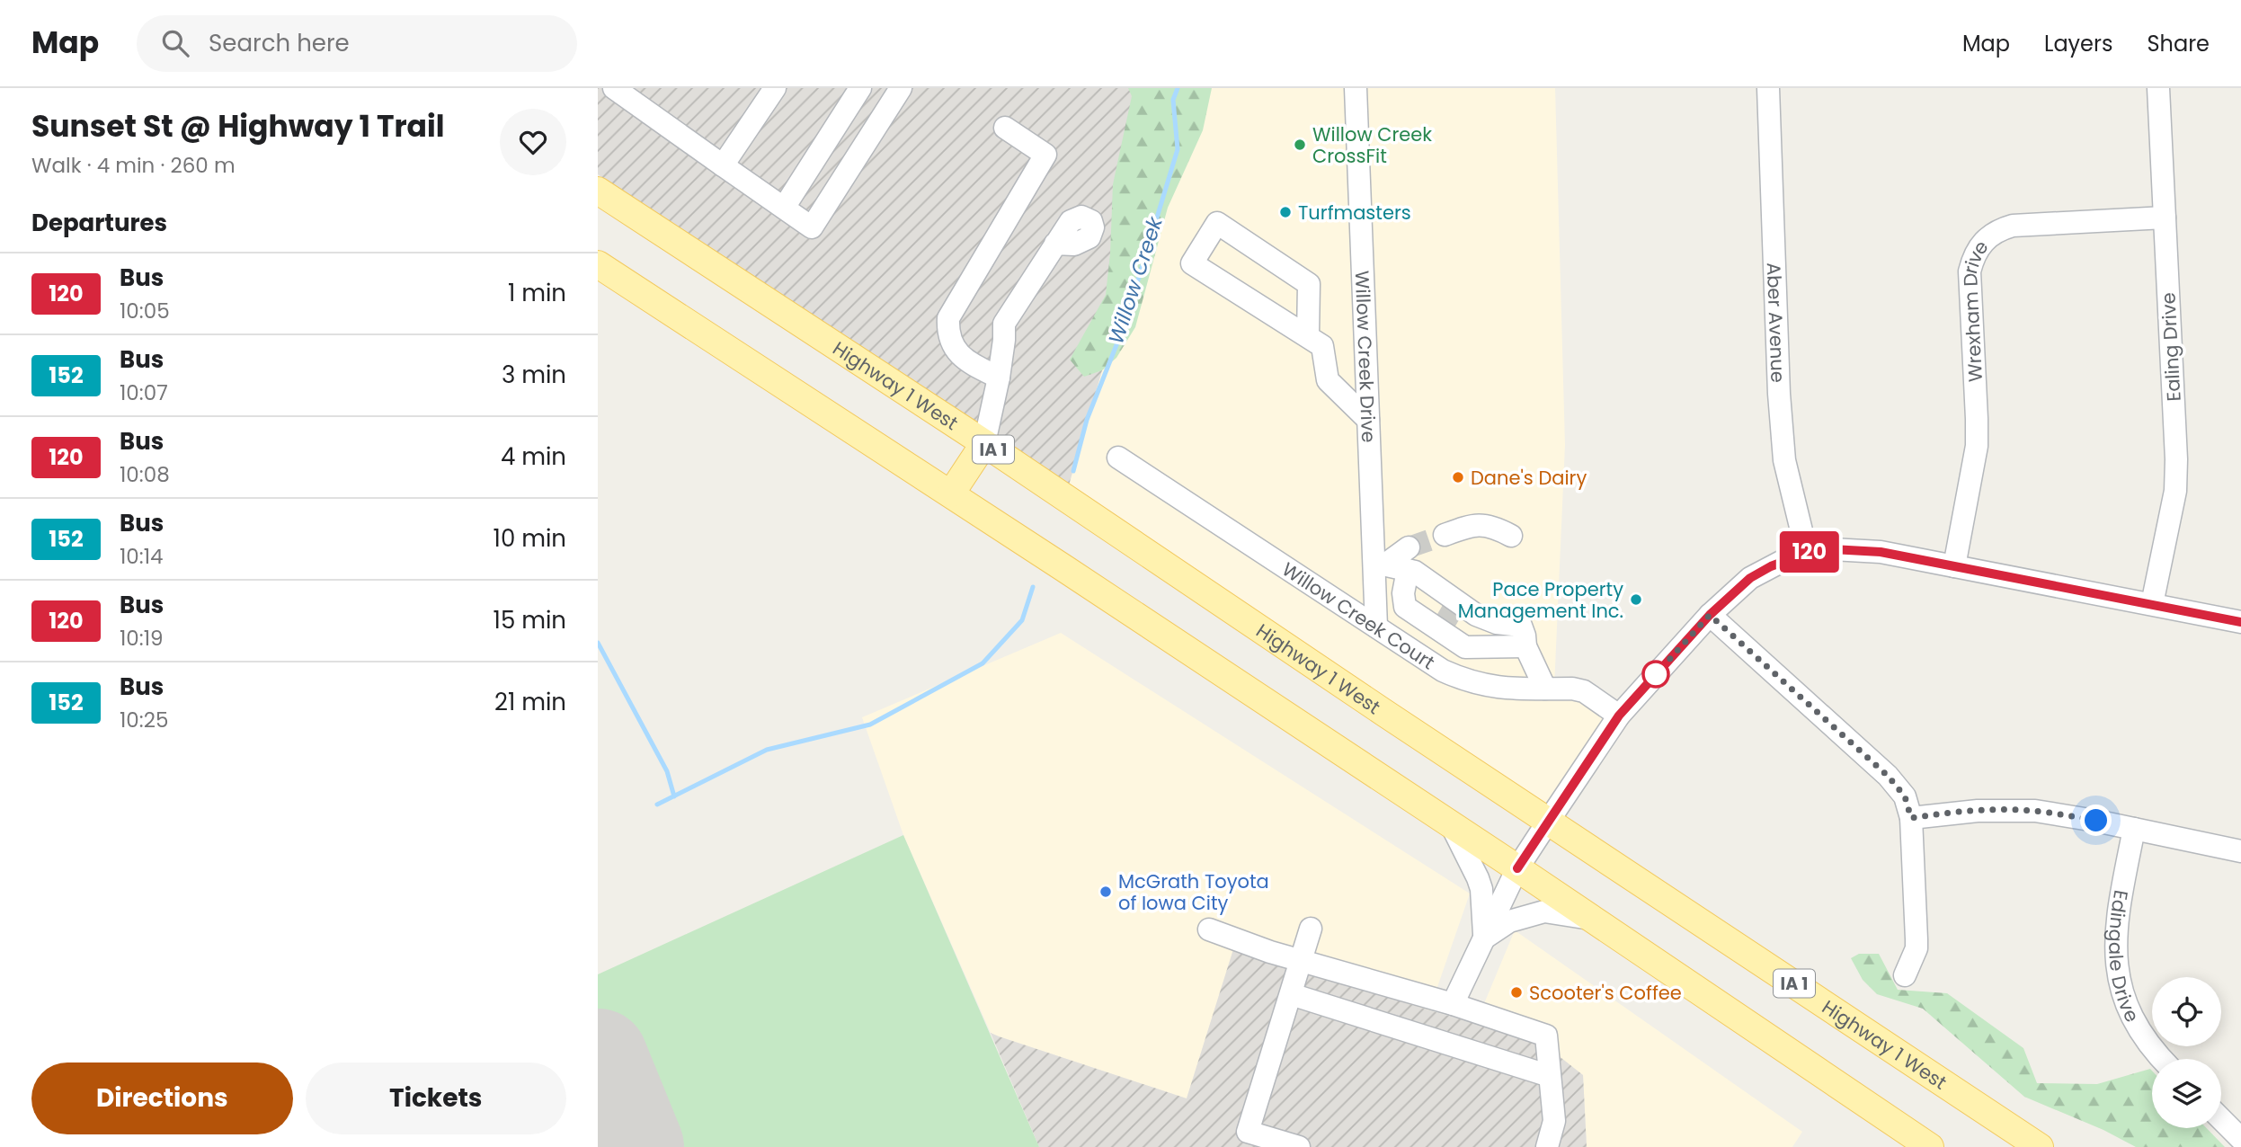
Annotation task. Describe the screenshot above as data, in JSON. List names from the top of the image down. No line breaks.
{"streets":{"main road":["Highway 1 West","IA 1"],"street":["Wrexham Drive","Aber Avenue","Ealing Drive","Willow Creek Drive","Willow Creek Court","Edingale Drive"]},"crossings":[["Wrexham Drive","Ealing Drive"],["Willow Creek Drive","Willow Creek Court"]],"water":["Willow Creek"],"places":["Willow Creek CrossFit","Turfmasters","Dane's Dairy","Pace Property Management Inc.","McGrath Toyota of Iowa City","Scooter's Coffee"],"lines":["bus line 120"],"page":{"header":"Map","search":"Search here","nav":["Map","Layers","Share"],"heading":[["Sunset St @ Highway 1 Trail","Walk · 4 min · 260 m"],"Departures"],"on_map":"120","list":[{"mark":"120","name":"Bus","note":"10:05","value":"1 min"},{"mark":"152","name":"Bus","note":"10:07","value":"3 min"},{"mark":"120","name":"Bus","note":"10:08","value":"4 min"},{"mark":"152","name":"Bus","note":"10:14","value":"10 min"},{"mark":"120","name":"Bus","note":"10:19","value":"15 min"},{"mark":"152","name":"Bus","note":"10:25","value":"21 min"}],"buttons":["Directions","Tickets"]}}
